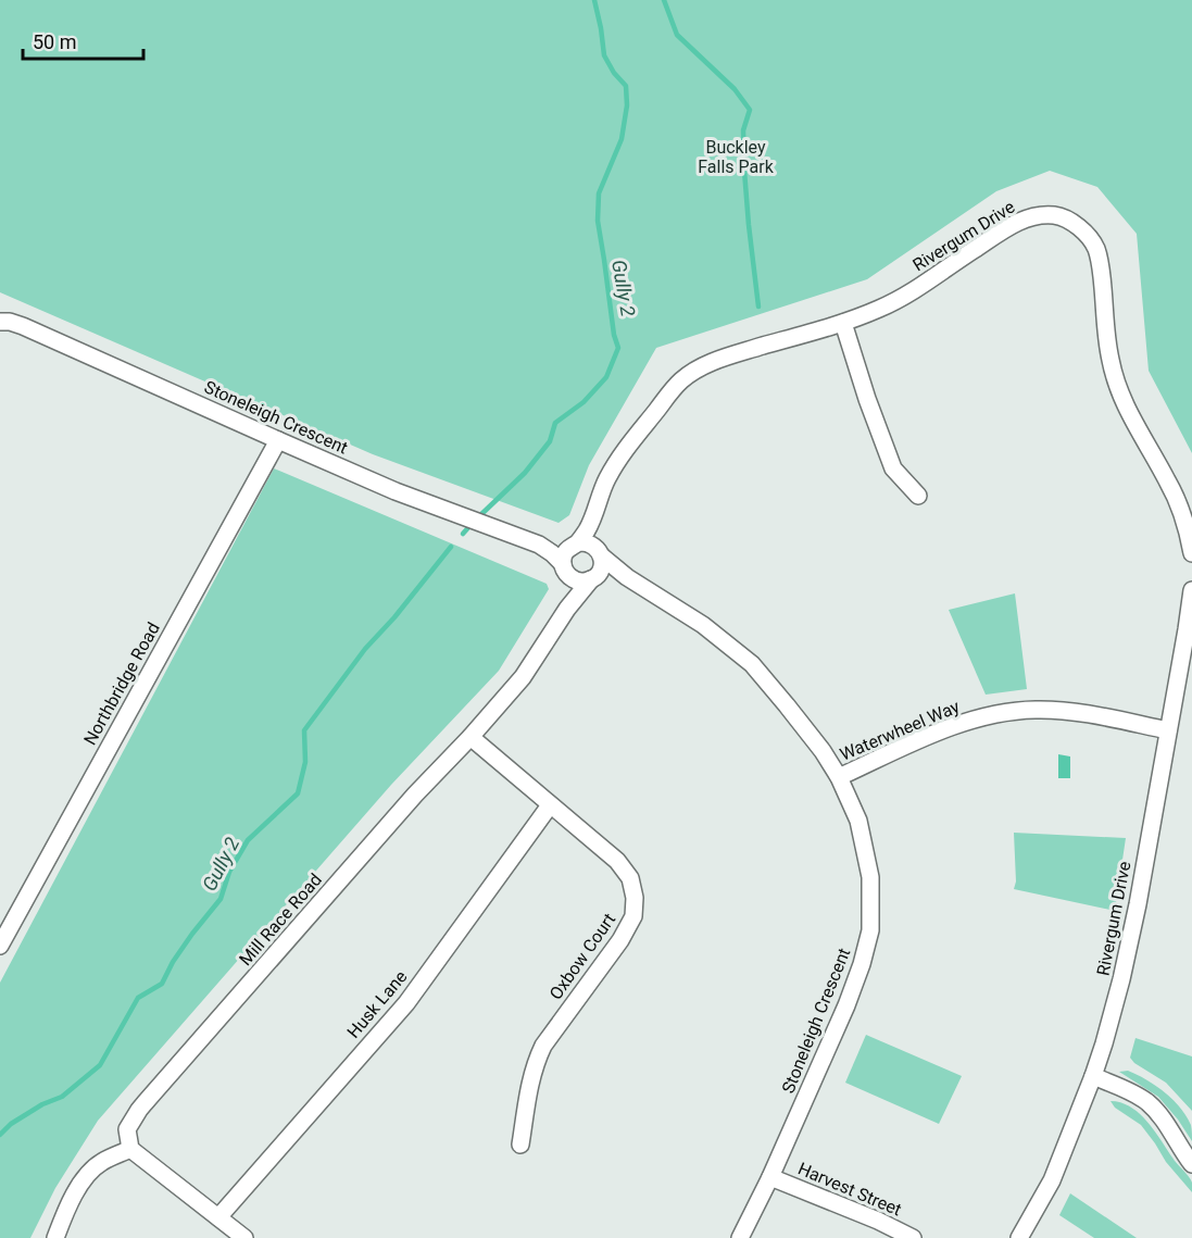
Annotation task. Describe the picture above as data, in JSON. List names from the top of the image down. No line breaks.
{"streets":{"street":["Rivergum Drive","Stoneleigh Crescent","Northbridge Road","Waterwheel Way","Mill Race Road","Oxbow Court","Husk Lane","Harvest Street"]},"crossings":[["Rivergum Drive","Stoneleigh Crescent"],["Rivergum Drive","Waterwheel Way"],["Rivergum Drive","Mill Race Road"],["Stoneleigh Crescent","Northbridge Road"],["Stoneleigh Crescent","Waterwheel Way"],["Stoneleigh Crescent","Mill Race Road"],["Stoneleigh Crescent","Harvest Street"],["Mill Race Road","Oxbow Court"],["Oxbow Court","Husk Lane"]],"water":["Gully 2"],"parks":["Buckley Falls Park"],"scale_bar":"50 m"}
